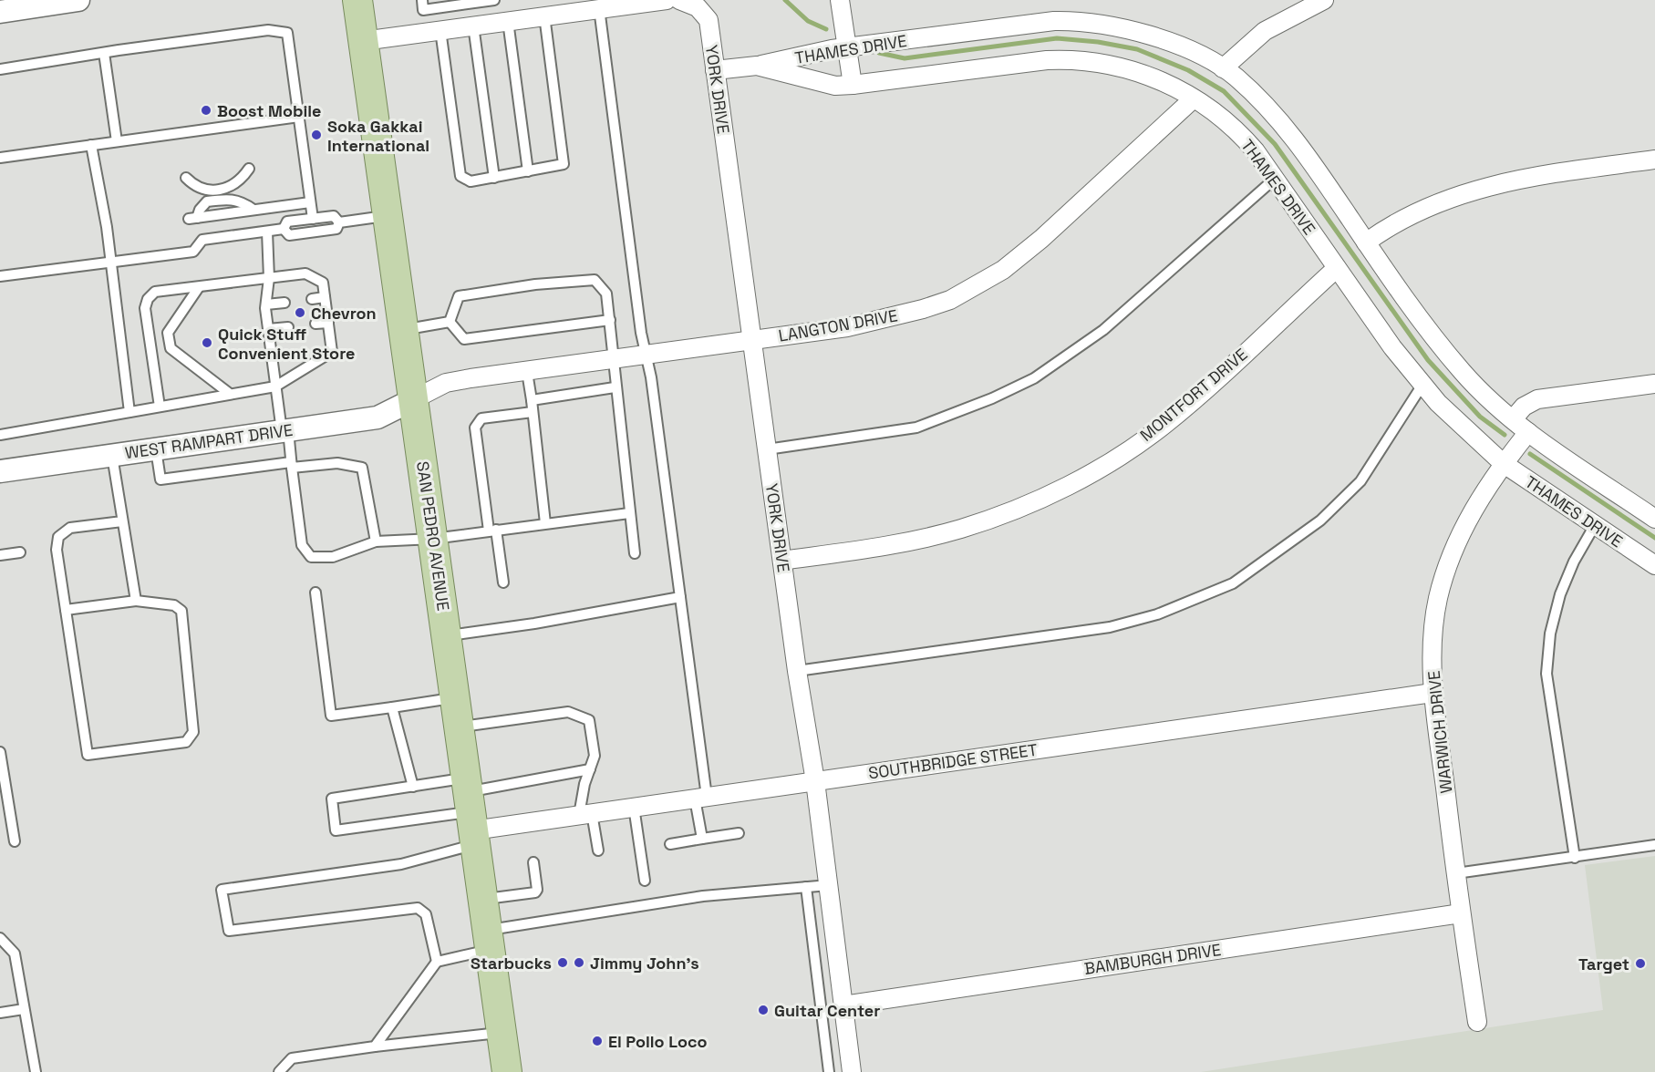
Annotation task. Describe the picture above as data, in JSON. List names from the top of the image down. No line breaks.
{"streets":{"main road":["SAN PEDRO AVENUE"],"street":["THAMES DRIVE","YORK DRIVE","LANGTON DRIVE","MONTFORT DRIVE","WEST RAMPART DRIVE","WARWICH DRIVE","SOUTHBRIDGE STREET","BAMBURGH DRIVE"]},"crossings":[["THAMES DRIVE","YORK DRIVE"],["THAMES DRIVE","LANGTON DRIVE"],["THAMES DRIVE","MONTFORT DRIVE"],["THAMES DRIVE","WARWICH DRIVE"],["YORK DRIVE","LANGTON DRIVE"],["YORK DRIVE","MONTFORT DRIVE"],["YORK DRIVE","SOUTHBRIDGE STREET"],["YORK DRIVE","BAMBURGH DRIVE"],["LANGTON DRIVE","WEST RAMPART DRIVE"],["LANGTON DRIVE","SAN PEDRO AVENUE"],["WEST RAMPART DRIVE","SAN PEDRO AVENUE"],["SAN PEDRO AVENUE","SOUTHBRIDGE STREET"],["WARWICH DRIVE","SOUTHBRIDGE STREET"],["WARWICH DRIVE","BAMBURGH DRIVE"]],"places":["Boost Mobile","Soka Gakkai International","Chevron","Quick Stuff Convenient Store","Starbucks","Jimmy John's","Target","Guitar Center","El Pollo Loco"]}
